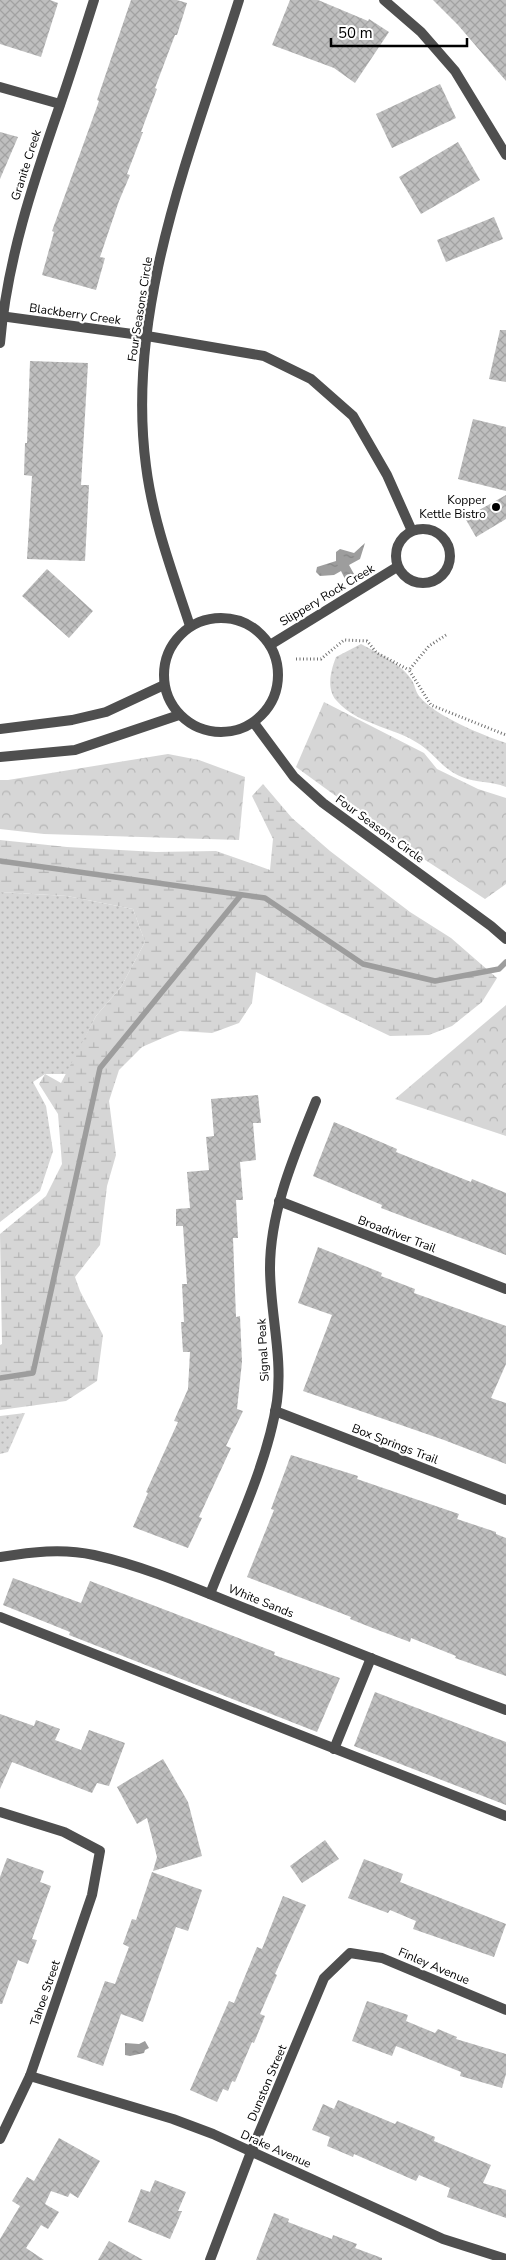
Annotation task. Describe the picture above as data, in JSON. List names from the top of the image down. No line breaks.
{"streets":{"street":["Granite Creek","Four Seasons Circle","Blackberry Creek","Slippery Rock Creek","Broadriver Trail","Signal Peak","Box Springs Trail","White Sands","Finley Avenue","Tahoe Street","Dunston Street","Drake Avenue"]},"crossings":[["Granite Creek","Blackberry Creek"],["Four Seasons Circle","Blackberry Creek"],["Four Seasons Circle","Slippery Rock Creek"],["Blackberry Creek","Slippery Rock Creek"],["Broadriver Trail","Signal Peak"],["Signal Peak","Box Springs Trail"],["Signal Peak","White Sands"],["Finley Avenue","Dunston Street"],["Tahoe Street","Drake Avenue"],["Dunston Street","Drake Avenue"]],"places":["Kopper Kettle Bistro"],"scale_bar":"50 m"}
